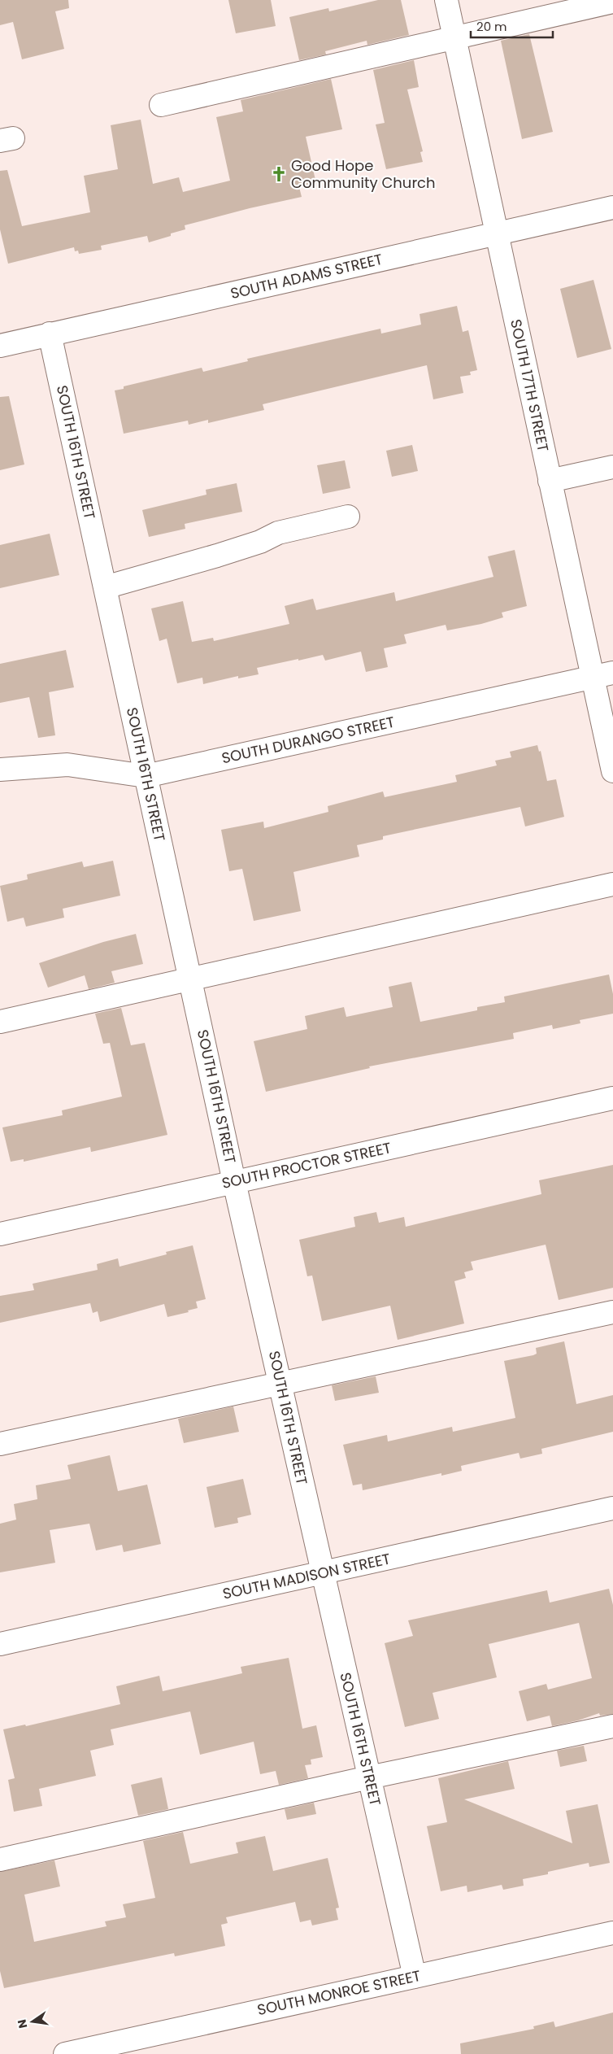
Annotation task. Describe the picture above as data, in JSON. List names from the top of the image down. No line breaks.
{"streets":{"street":["SOUTH ADAMS STREET","SOUTH 17TH STREET","SOUTH 16TH STREET","SOUTH DURANGO STREET","SOUTH PROCTOR STREET","SOUTH MADISON STREET","SOUTH MONROE STREET"]},"crossings":[["SOUTH ADAMS STREET","SOUTH 17TH STREET"],["SOUTH ADAMS STREET","SOUTH 16TH STREET"],["SOUTH 17TH STREET","SOUTH DURANGO STREET"],["SOUTH 16TH STREET","SOUTH DURANGO STREET"],["SOUTH 16TH STREET","SOUTH PROCTOR STREET"],["SOUTH 16TH STREET","SOUTH MADISON STREET"],["SOUTH 16TH STREET","SOUTH MONROE STREET"]],"places":{"church":["Good Hope Community Church"]},"scale_bar":"20 m","north":"left"}
